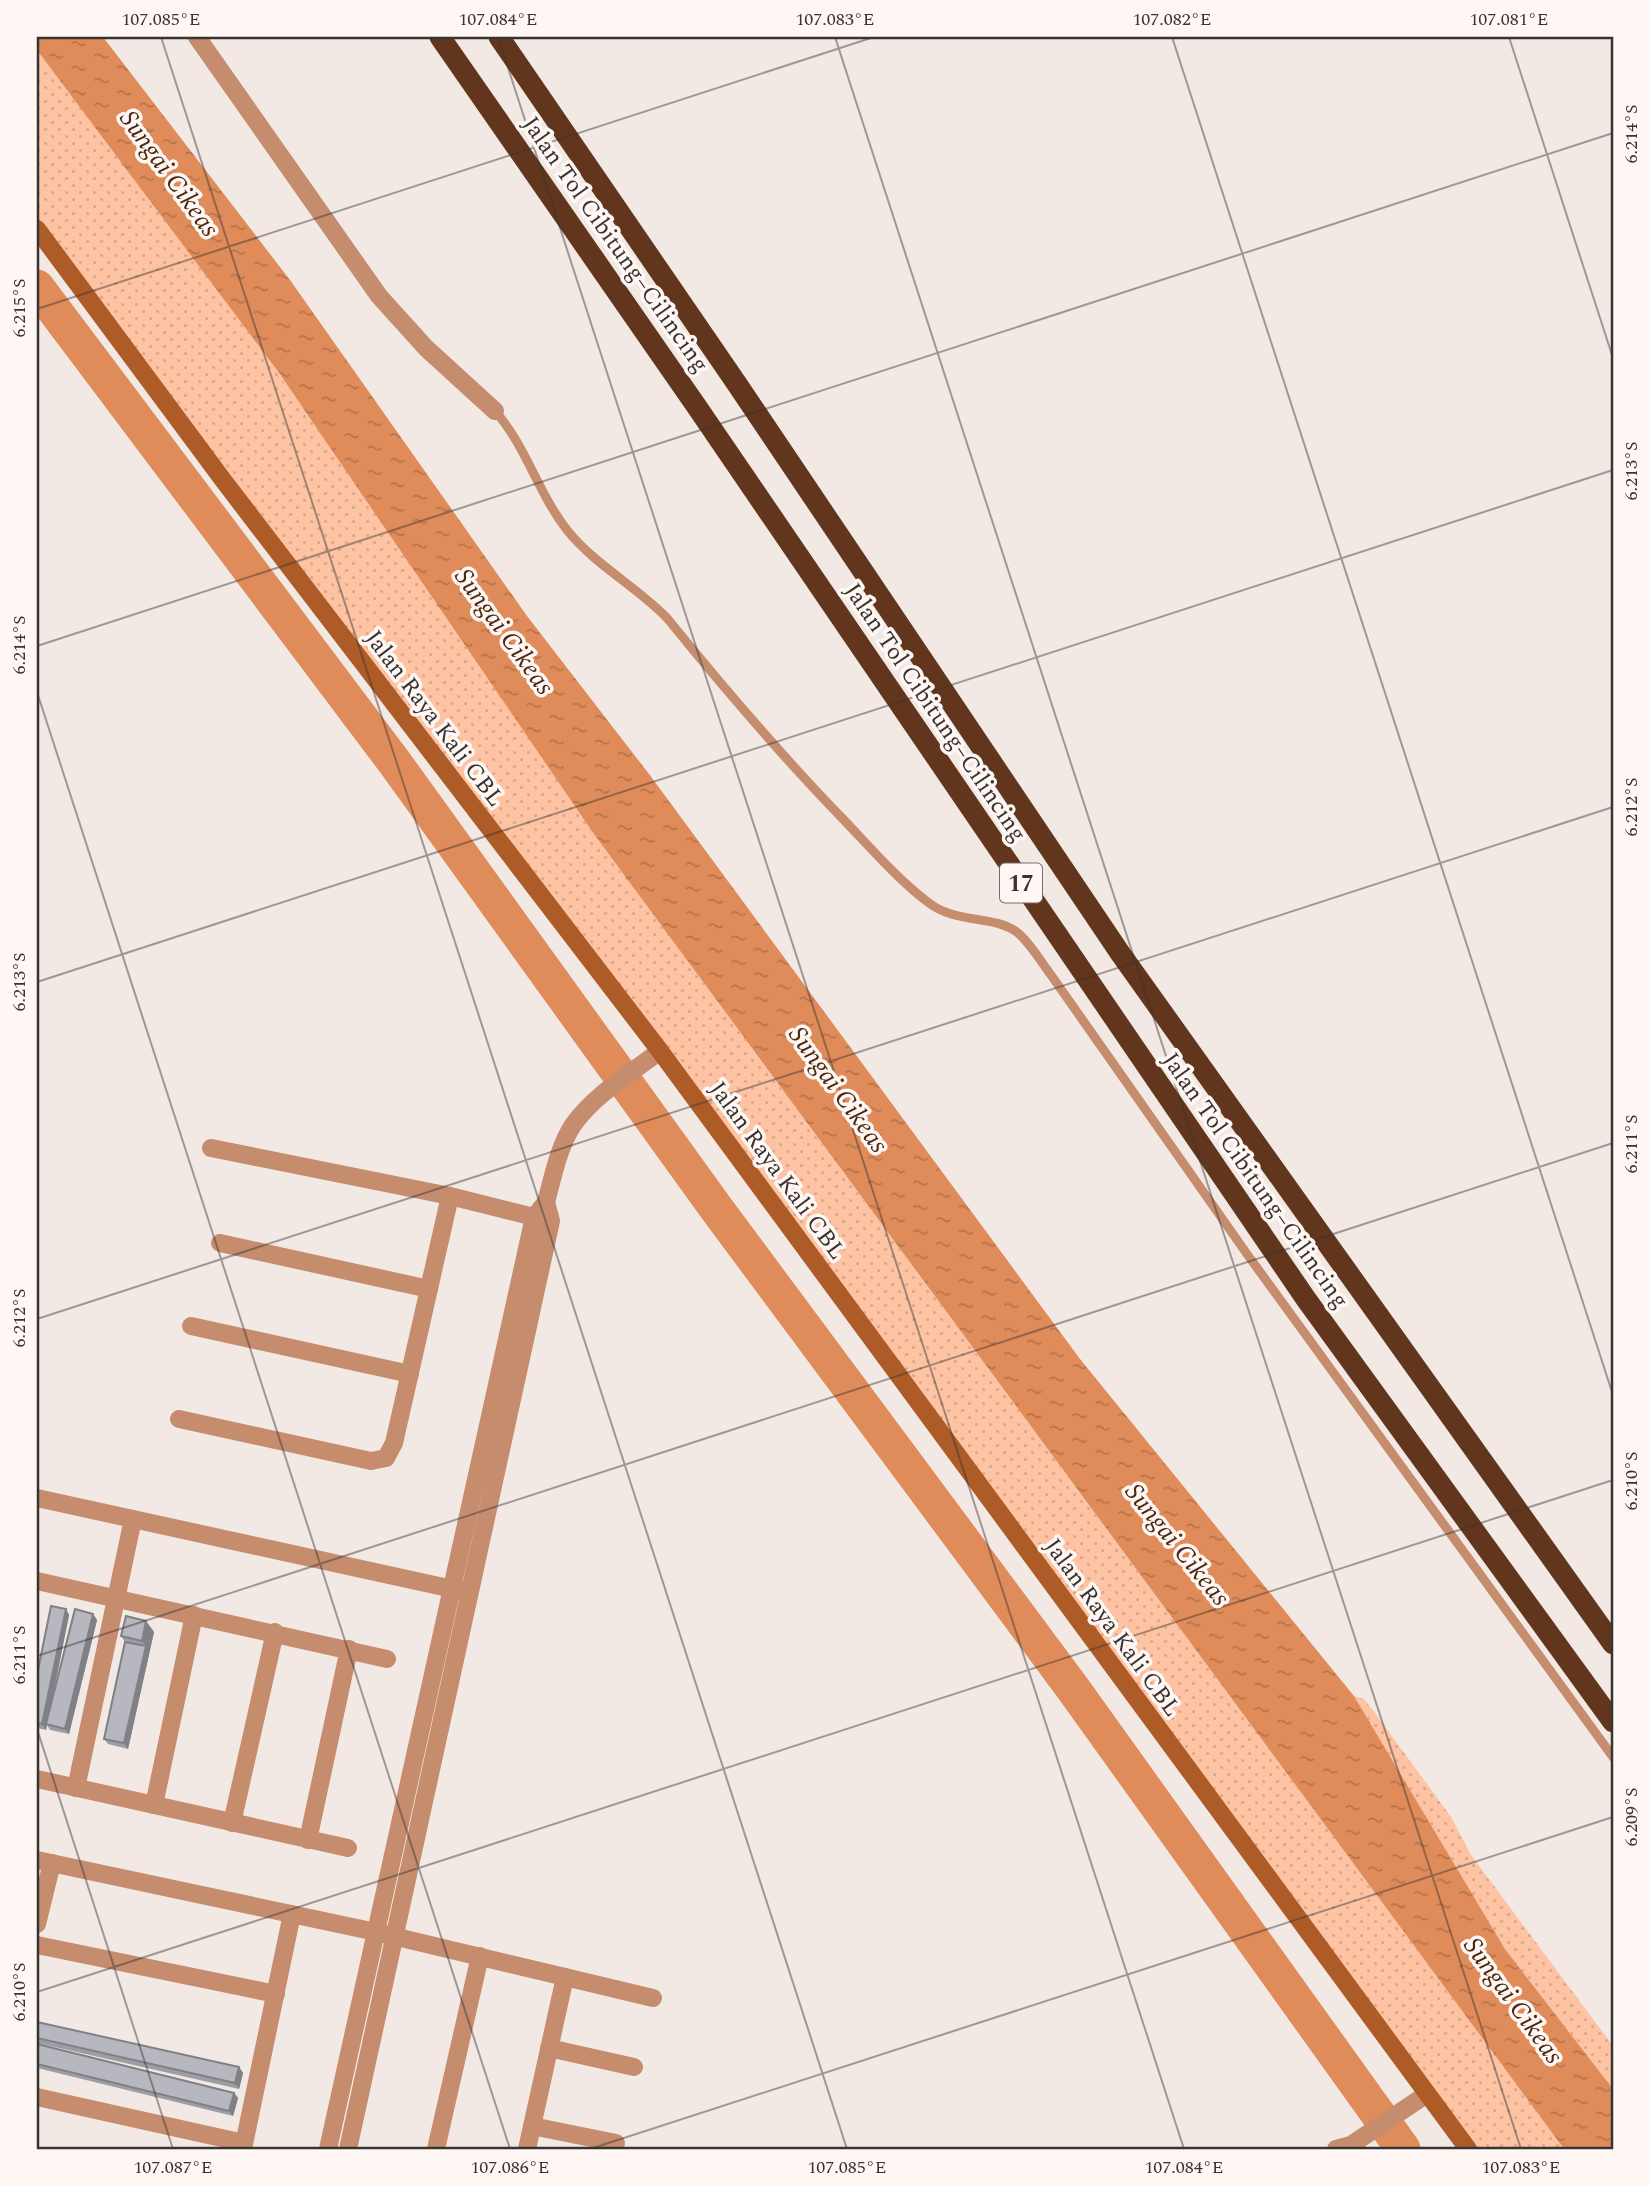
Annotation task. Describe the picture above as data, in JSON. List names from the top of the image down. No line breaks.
{"streets":{"highway":["Jalan Tol Cibitung–Cilincing","17"],"main road":["Jalan Raya Kali CBL"]},"water":["Sungai Cikeas"],"coordinates":["107.085°E","107.084°E","107.083°E","107.082°E","107.081°E","6.214°S","6.215°S","6.213°S","6.212°S","6.211°S","6.210°S","6.209°S","107.087°E","107.086°E"]}
